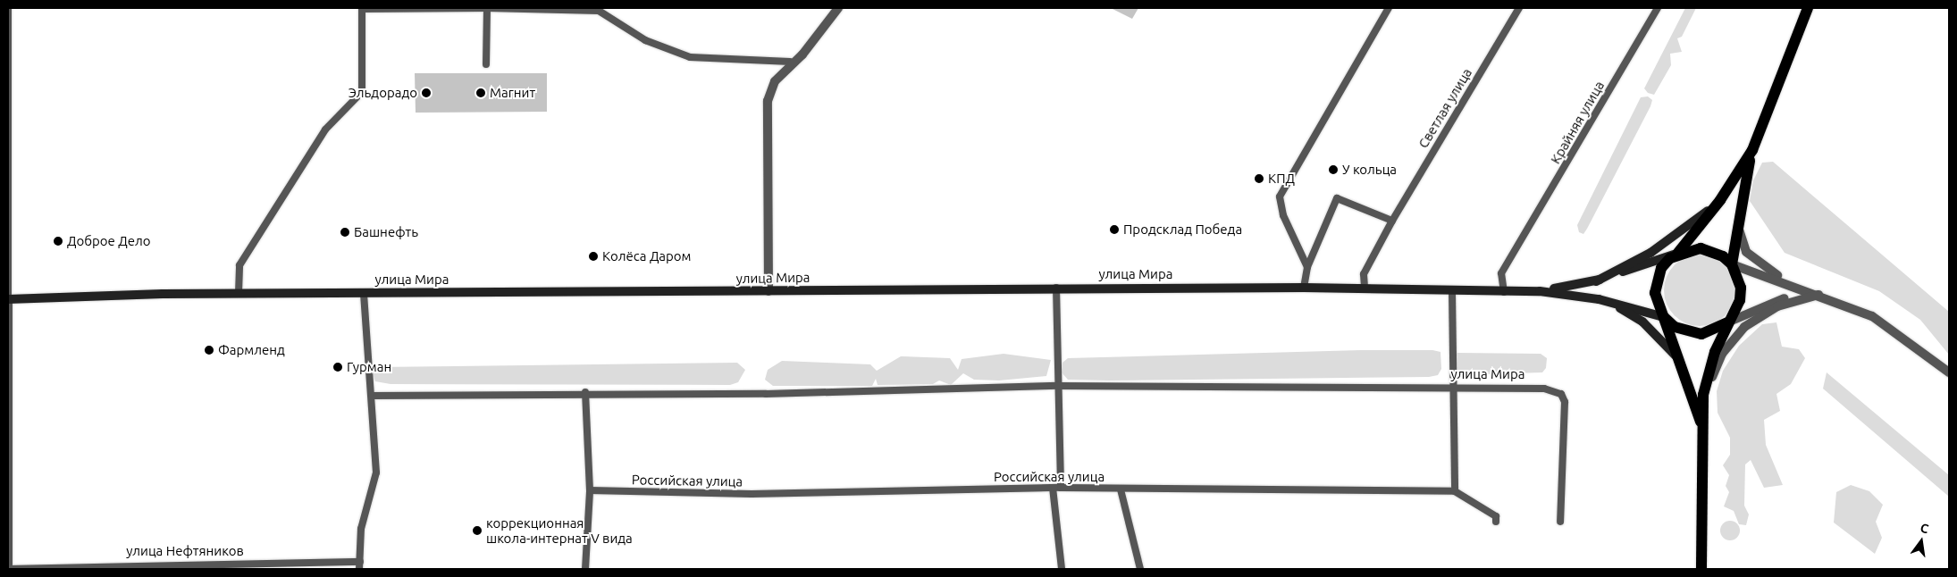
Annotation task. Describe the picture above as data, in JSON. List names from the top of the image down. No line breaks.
{"streets":{"main road":["улица Мира"],"street":["Светлая улица","Крайняя улица","Российская улица","улица Нефтяников"]},"crossings":[["Светлая улица","улица Мира"],["Крайняя улица","улица Мира"]],"places":["Эльдорадо","Магнит","У кольца","КПД","Продсклад Победа","Башнефть","Доброе Дело","Колёса Даром","Фармленд","Гурман","коррекционная школа-интернат V вида"],"north":"top"}
